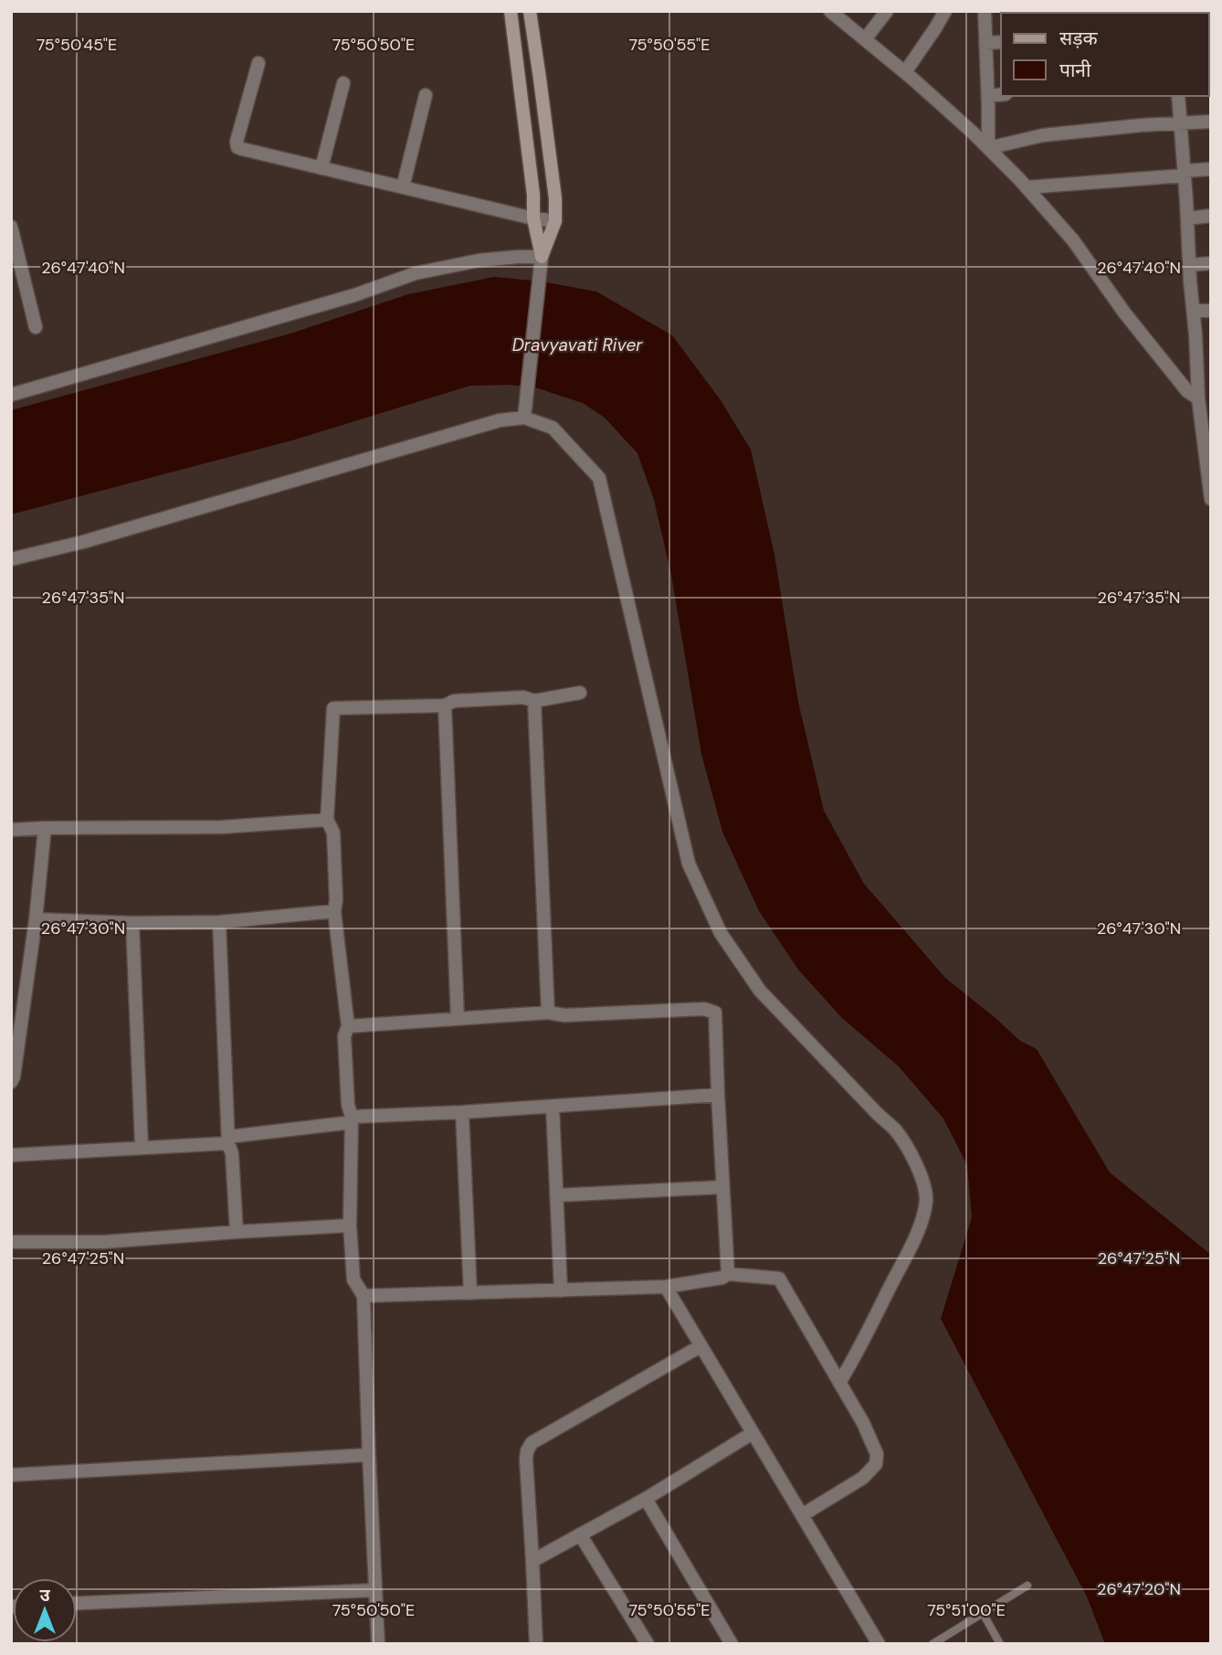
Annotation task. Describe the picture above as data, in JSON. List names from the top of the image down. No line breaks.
{"water":["Dravyavati River"],"legend":["सड़क","पानी"],"north":"top","coordinates":["75°50'45\"E","75°50'50\"E","75°50'55\"E","26°47'40\"N","26°47'35\"N","26°47'30\"N","26°47'25\"N","26°47'20\"N","75°51'00\"E"]}
